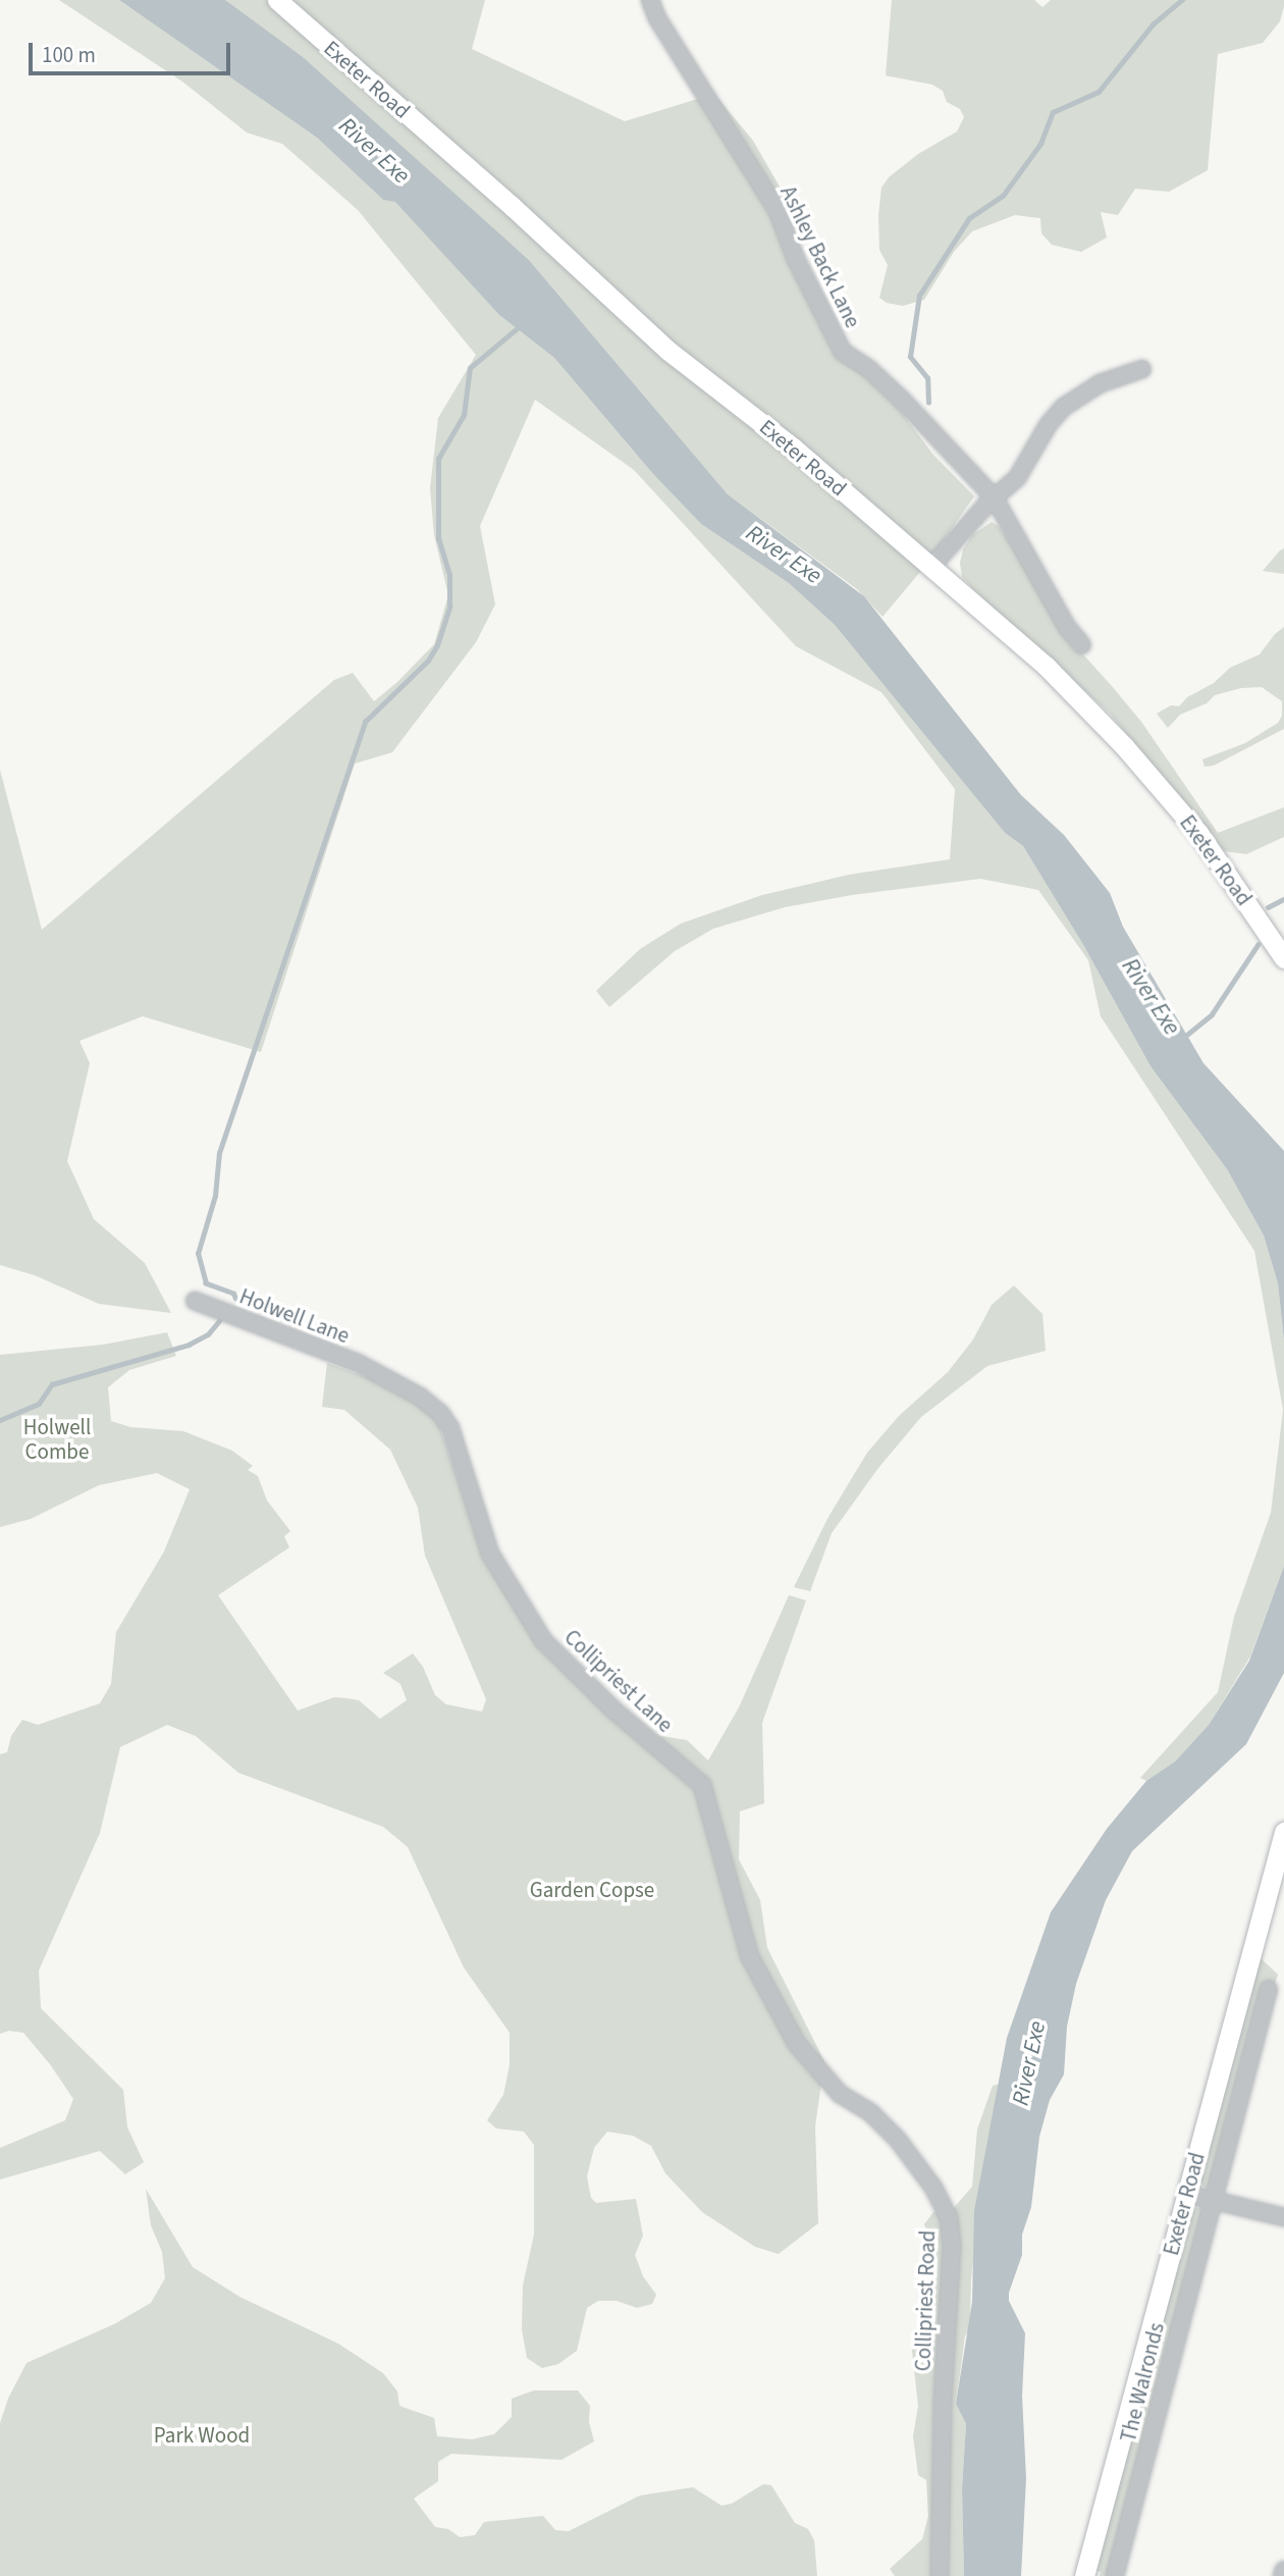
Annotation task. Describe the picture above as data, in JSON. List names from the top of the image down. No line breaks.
{"streets":{"main road":["Exeter Road"],"street":["Ashley Back Lane","Holwell Lane","Collipriest Lane","Collipriest Road","The Walronds"]},"crossings":[["Holwell Lane","Collipriest Lane"],["Collipriest Lane","Collipriest Road"]],"water":["River Exe"],"parks":["Holwell Combe","Garden Copse","Park Wood"],"scale_bar":"100 m"}
